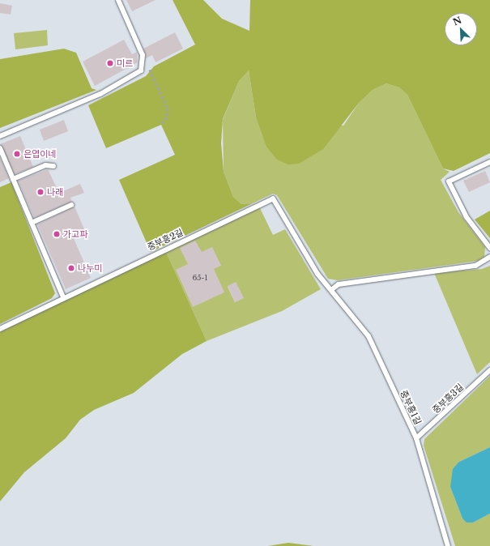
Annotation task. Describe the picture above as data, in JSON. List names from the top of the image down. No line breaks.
{"streets":{"lane":["중부흥2길","중부흥3길","중부흥1길"]},"crossings":[["중부흥2길","중부흥1길"],["중부흥3길","중부흥1길"]],"places":["미르","은엽이네","나래","가고파","나누미"],"house_numbers":["65-1"],"north":"top left"}
